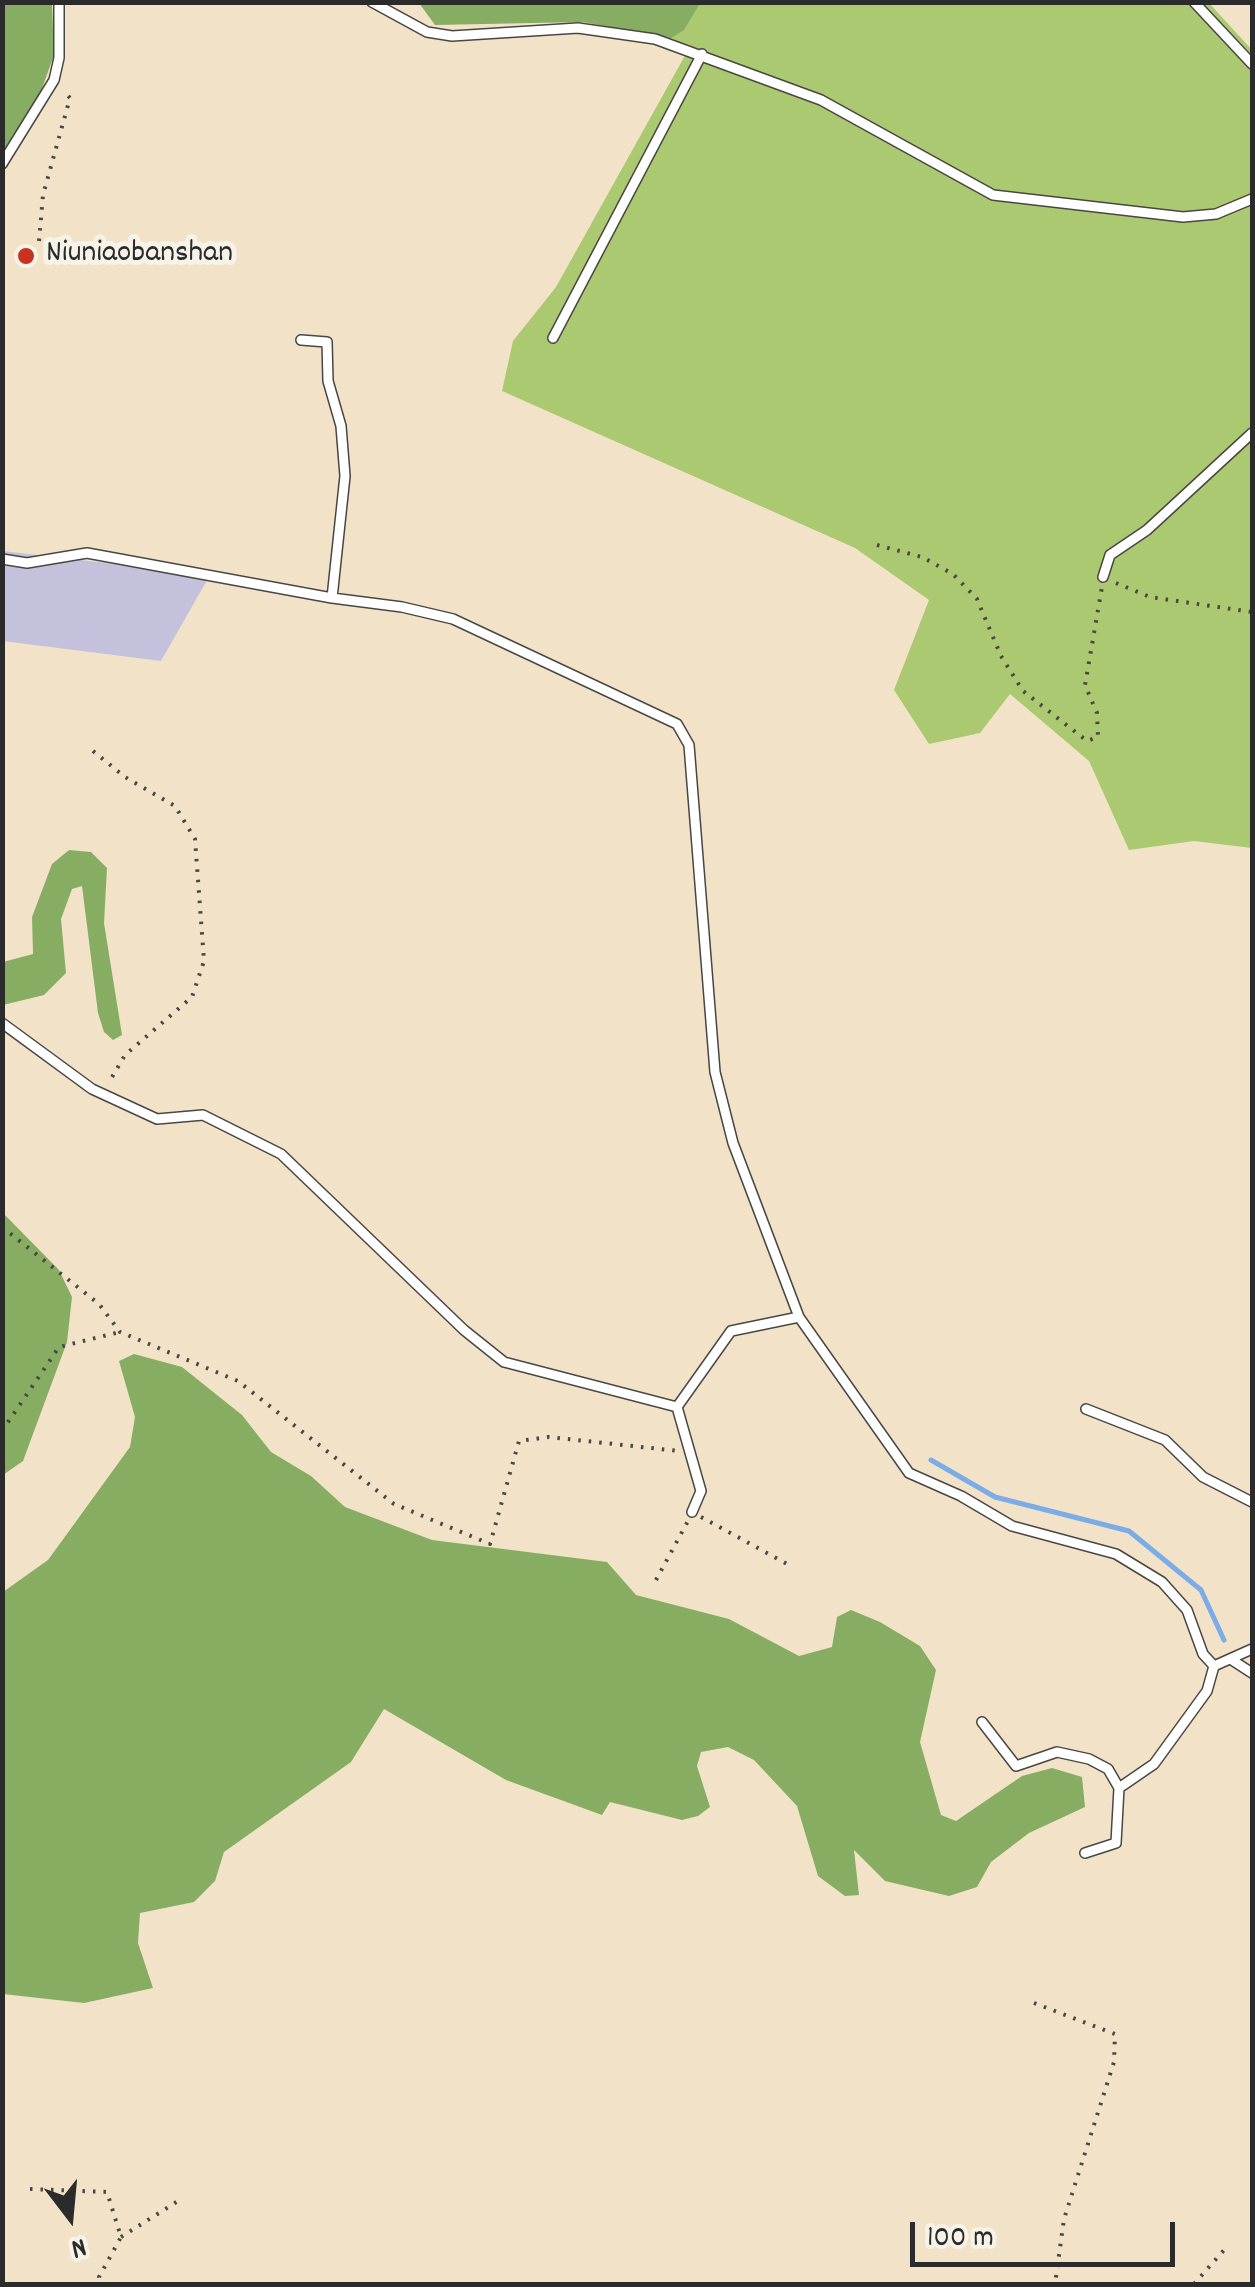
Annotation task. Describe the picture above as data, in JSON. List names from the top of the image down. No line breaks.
{"places":["Niuniaobanshan"],"scale_bar":"100 m","north":"bottom"}
